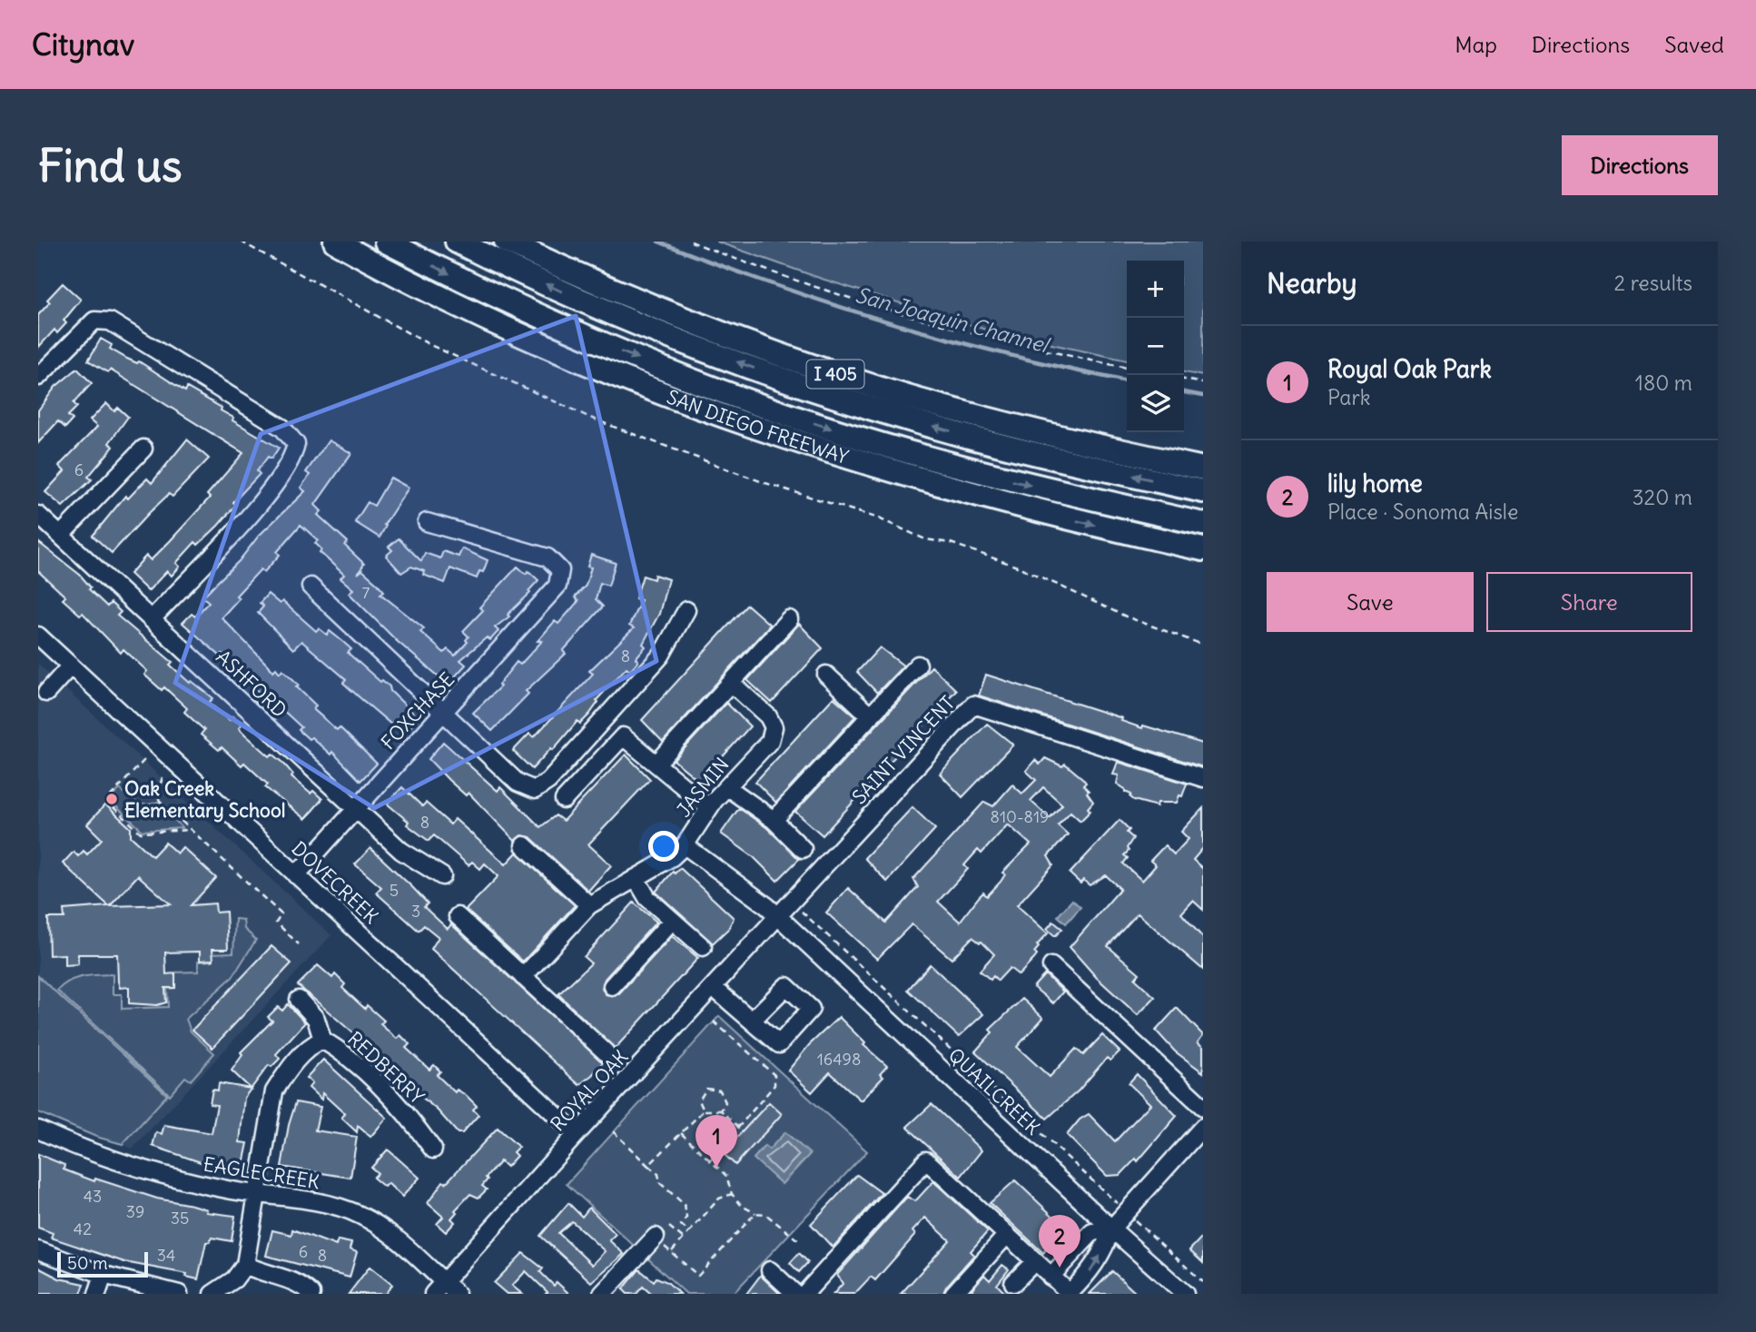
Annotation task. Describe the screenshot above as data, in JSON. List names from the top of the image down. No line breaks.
{"streets":{"highway":["I 405","SAN DIEGO FREEWAY"],"street":["ASHFORD","FOXCHASE","SAINT VINCENT","JASMIN","DOVECREEK","REDBERRY","ROYAL OAK","QUAILCREEK","EAGLECREEK"]},"crossings":[["ASHFORD","FOXCHASE"],["FOXCHASE","DOVECREEK"],["SAINT VINCENT","ROYAL OAK"],["SAINT VINCENT","QUAILCREEK"],["JASMIN","QUAILCREEK"],["DOVECREEK","ROYAL OAK"],["REDBERRY","EAGLECREEK"],["ROYAL OAK","QUAILCREEK"],["ROYAL OAK","EAGLECREEK"]],"water":["San Joaquin Channel"],"places":["Oak Creek Elementary School"],"house_numbers":["6","7","8","810-819","8","5","3","16498","43","39","35","42","6","34","8"],"scale_bar":"50 m","page":{"header":"Citynav","nav":["Map","Directions","Saved"],"buttons":["Directions",["Save","Share"]],"title":"Find us","heading":["Nearby","2 results"],"map_buttons":["+","−"],"list":[{"mark":"1","name":"Royal Oak Park","note":"Park","value":"180 m"},{"mark":"2","name":"lily home","note":"Place · Sonoma Aisle","value":"320 m"}],"pins":["1","2"],"scale":"50 m"}}
